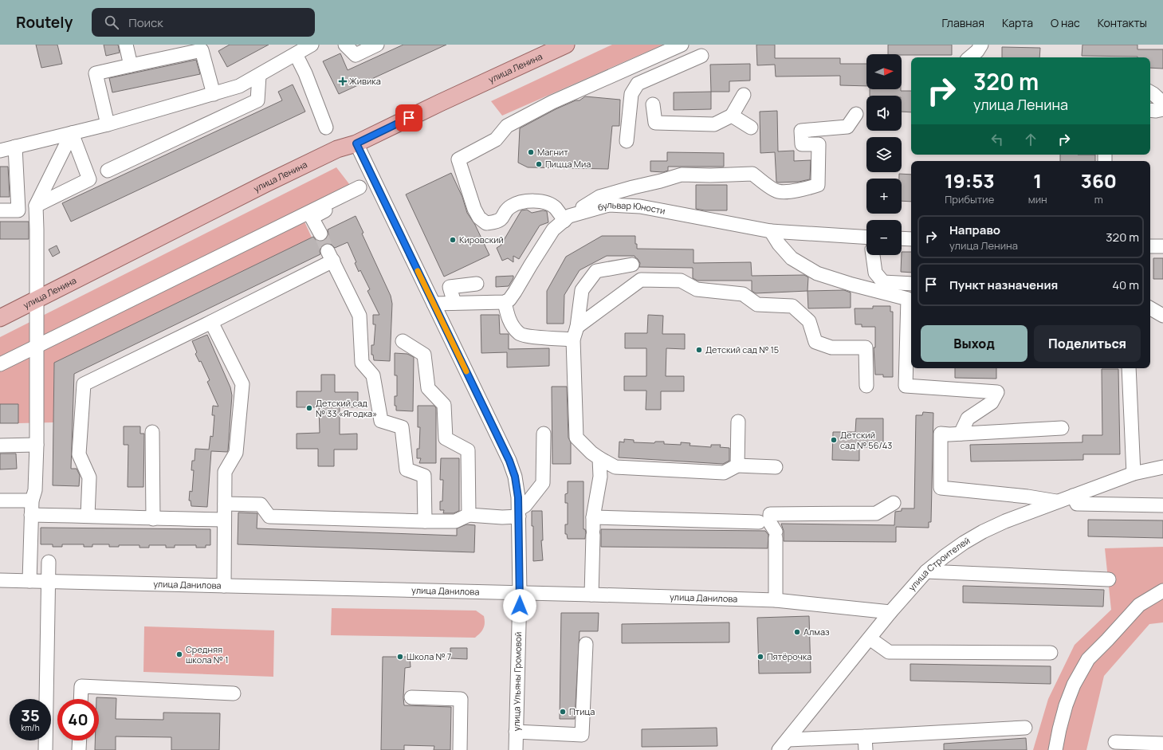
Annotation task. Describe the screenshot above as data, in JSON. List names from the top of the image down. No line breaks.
{"streets":{"main road":["улица Ленина"],"street":["бульвар Юности","улица Строителей","улица Данилова","улица Ульяны Громовой"]},"crossings":[["улица Ленина","улица Ульяны Громовой"],["улица Строителей","улица Данилова"],["улица Данилова","улица Ульяны Громовой"]],"places":{"health":["Живика"],"other":["Магнит","Пицца Миа","Кировский","Детский сад № 15","Детский сад № 33 «Ягодка»","Детский сад № 56/43","Алмаз","Средняя школа № 1","Школа № 7","Пятёрочка","Птица"]},"north":"right","page":{"header":"Routely","search":"Поиск","nav":["Главная","Карта","О нас","Контакты"],"map_buttons":["+","−"],"turn":["320 m","улица Ленина"],"eta":["19:53","Прибытие","1","мин","360","m"],"list":[{"name":"Направо","note":"улица Ленина","value":"320 m"},{"name":"Пункт назначения","value":"40 m"}],"buttons":["Выход","Поделиться"],"speed":"35 km/h","limit":"40"}}
